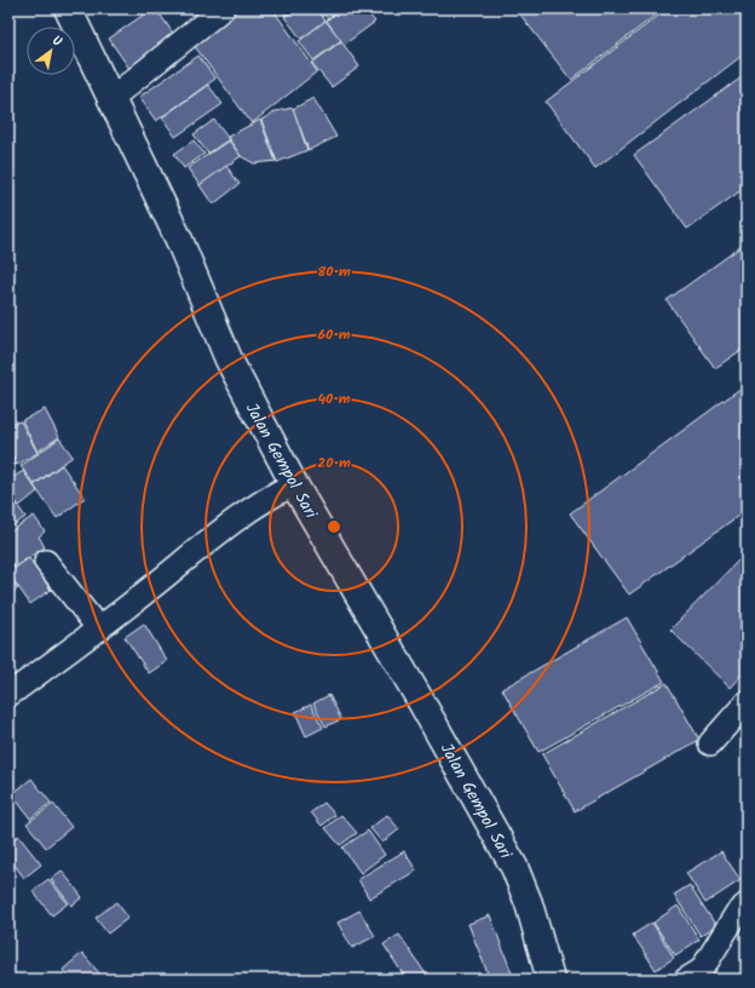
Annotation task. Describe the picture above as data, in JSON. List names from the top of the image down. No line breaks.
{"streets":{"street":["Jalan Gempol Sari"]},"north":"top right","rings":["80 m","60 m","40 m","20 m"]}
